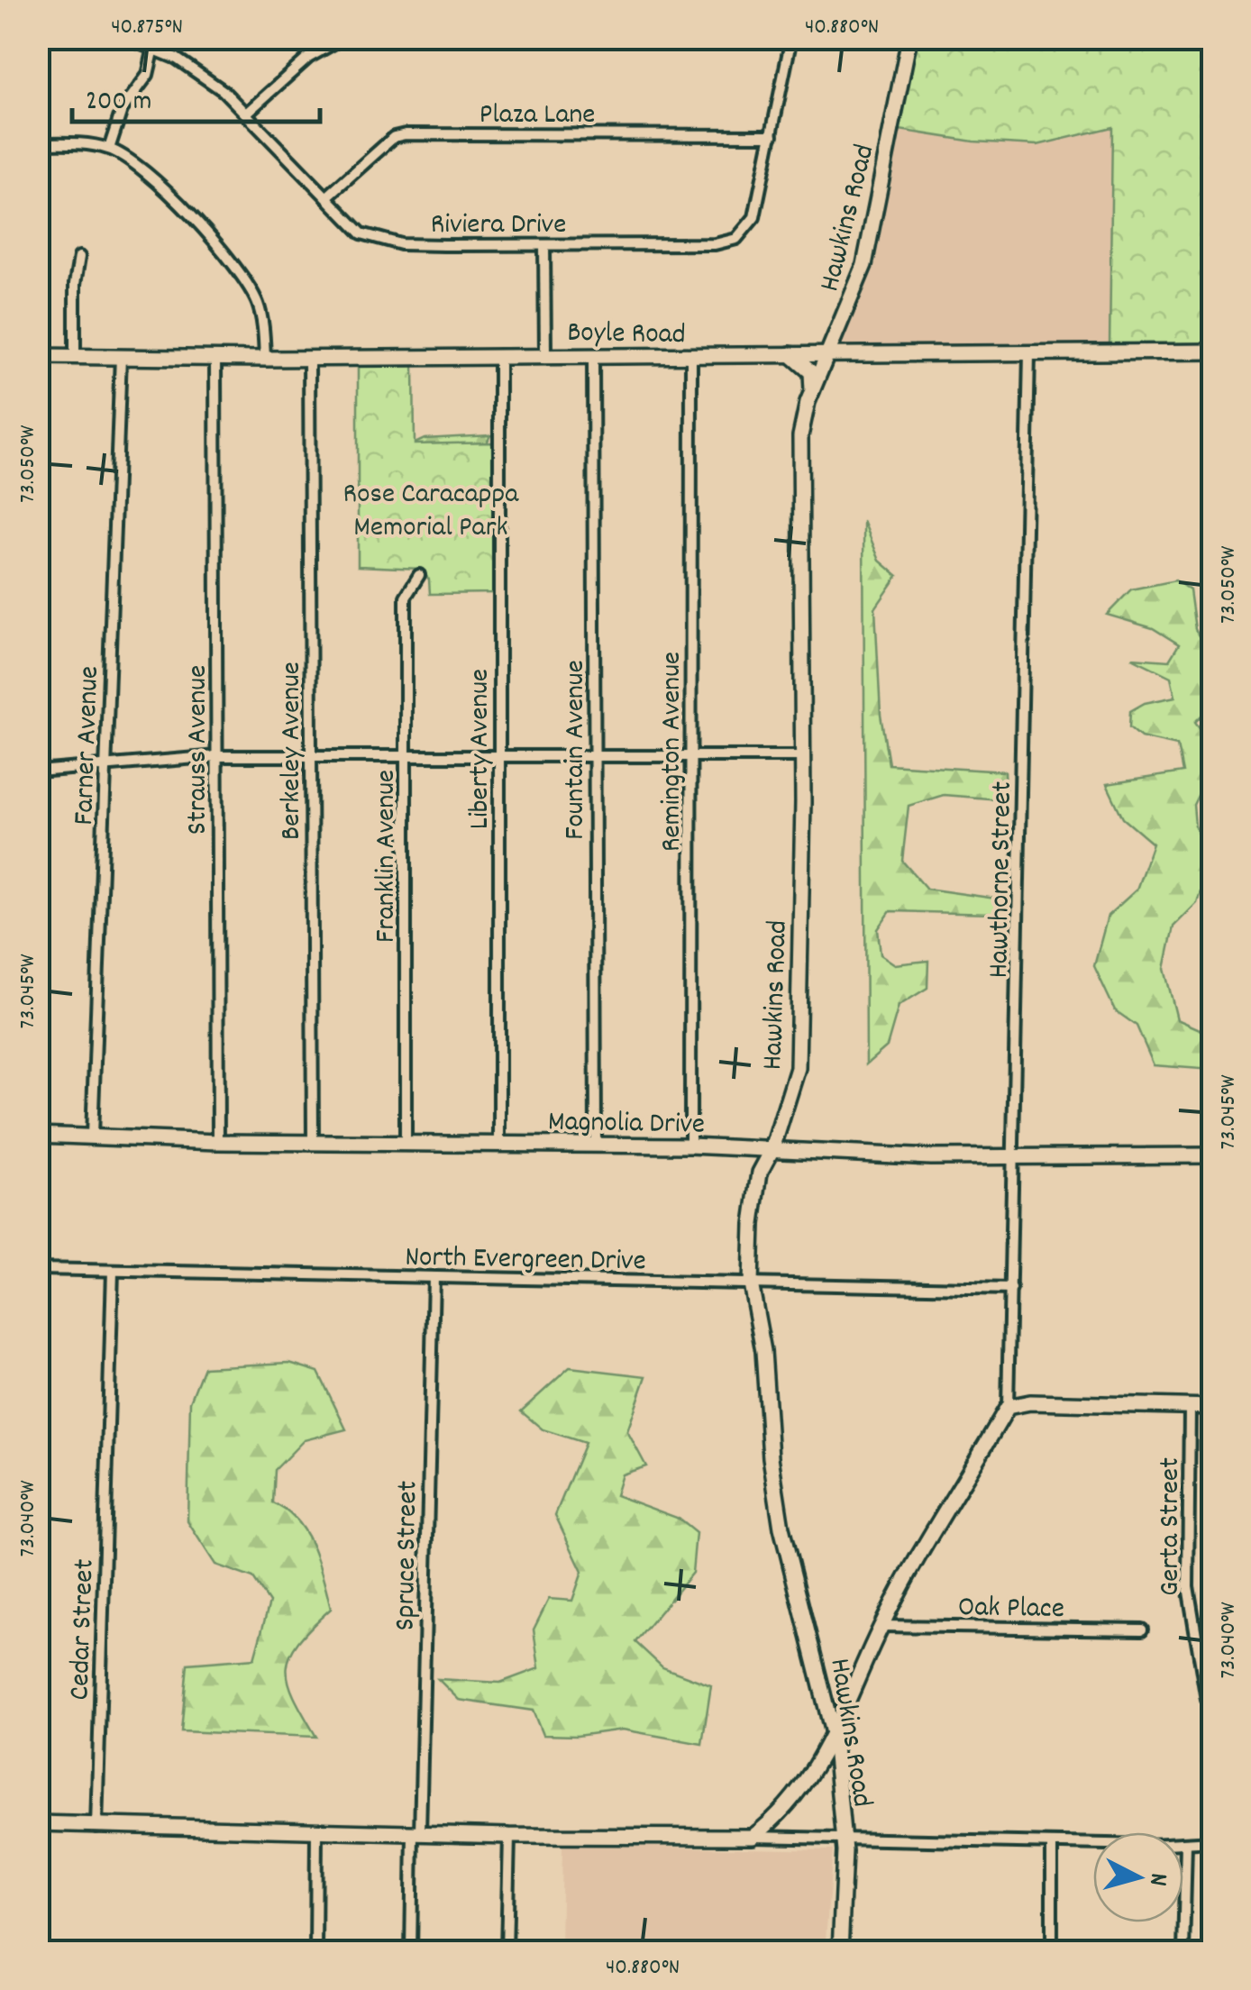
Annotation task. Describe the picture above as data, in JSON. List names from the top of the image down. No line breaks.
{"streets":{"street":["Plaza Lane","Hawkins Road","Riviera Drive","Boyle Road","Farner Avenue","Liberty Avenue","Strauss Avenue","Fountain Avenue","Berkeley Avenue","Remington Avenue","Franklin Avenue","Hawthorne Street","Magnolia Drive","North Evergreen Drive","Gerta Street","Spruce Street","Oak Place","Cedar Street"]},"crossings":[["Plaza Lane","Riviera Drive"],["Hawkins Road","Boyle Road"],["Hawkins Road","Magnolia Drive"],["Hawkins Road","North Evergreen Drive"],["Boyle Road","Farner Avenue"],["Boyle Road","Liberty Avenue"],["Boyle Road","Strauss Avenue"],["Boyle Road","Fountain Avenue"],["Boyle Road","Berkeley Avenue"],["Boyle Road","Remington Avenue"],["Boyle Road","Hawthorne Street"],["Farner Avenue","Magnolia Drive"],["Liberty Avenue","Magnolia Drive"],["Strauss Avenue","Magnolia Drive"],["Fountain Avenue","Magnolia Drive"],["Berkeley Avenue","Magnolia Drive"],["Remington Avenue","Magnolia Drive"],["Franklin Avenue","Magnolia Drive"],["Hawthorne Street","Magnolia Drive"],["Hawthorne Street","North Evergreen Drive"],["North Evergreen Drive","Spruce Street"],["North Evergreen Drive","Cedar Street"]],"parks":["Rose Caracappa Memorial Park"],"scale_bar":"200 m","north":"right","coordinates":["40.875°N","40.880°N","73.050°W","73.045°W","73.040°W"]}
